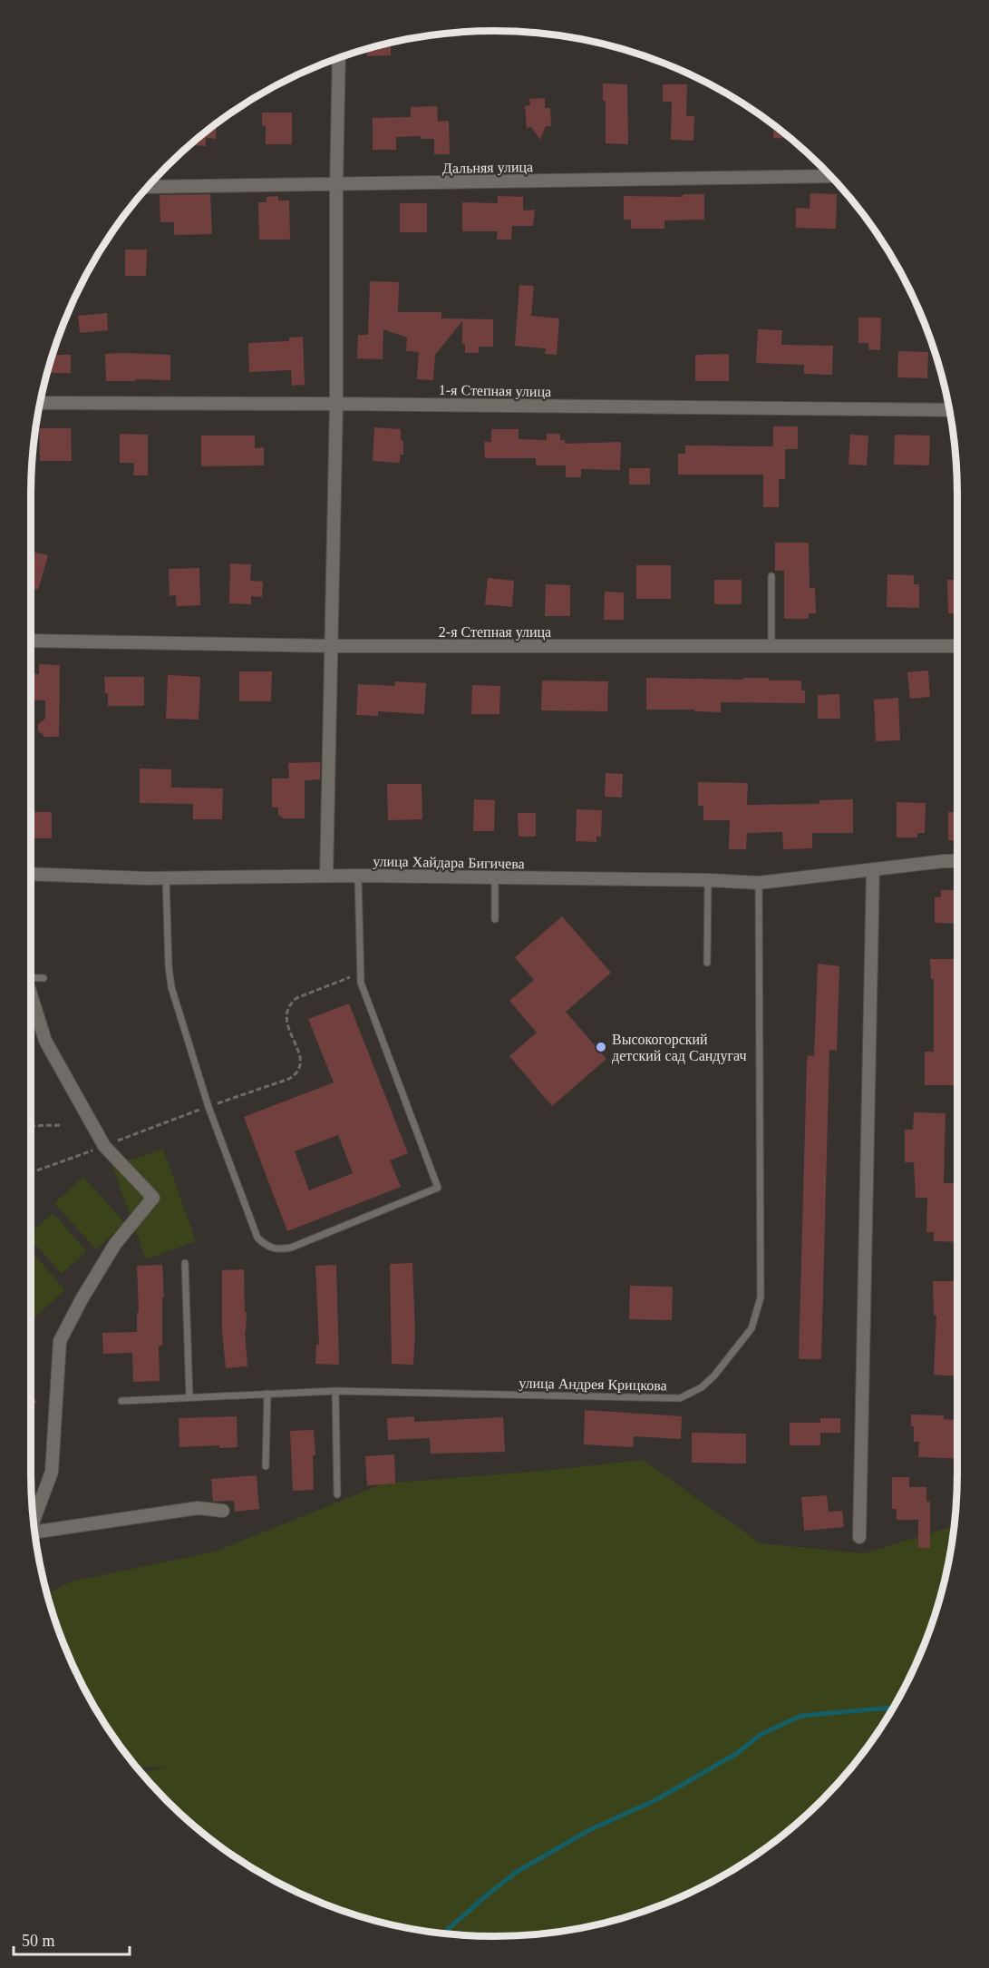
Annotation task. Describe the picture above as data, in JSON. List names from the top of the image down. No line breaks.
{"streets":{"street":["Дальняя улица","1-я Степная улица","2-я Степная улица","улица Хайдара Бигичева"],"lane":["улица Андрея Крицкова"]},"crossings":[["улица Хайдара Бигичева","улица Андрея Крицкова"]],"places":["Высокогорский детский сад Сандугач"],"scale_bar":"50 m"}
